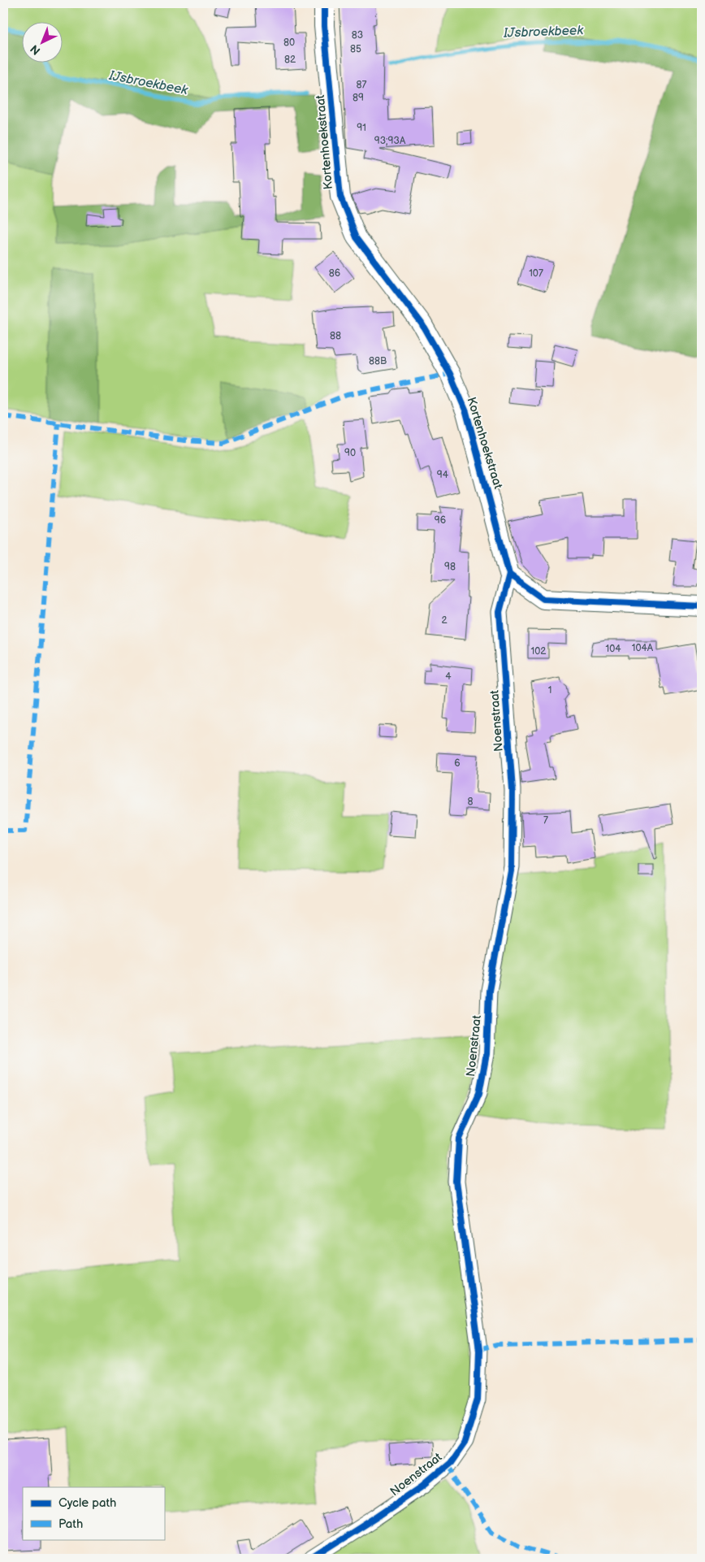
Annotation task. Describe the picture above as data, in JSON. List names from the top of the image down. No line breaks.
{"streets":{"street":["Kortenhoekstraat","Noenstraat"]},"crossings":[["Kortenhoekstraat","Noenstraat"]],"water":["IJsbroekbeek"],"house_numbers":["83","80","85","82","87","89","91","93;93A","86","107","88","88B","90","94","96","98","2","104A","104","102","4","1","6","8","7"],"legend":["Cycle path","Path"],"north":"bottom left"}
